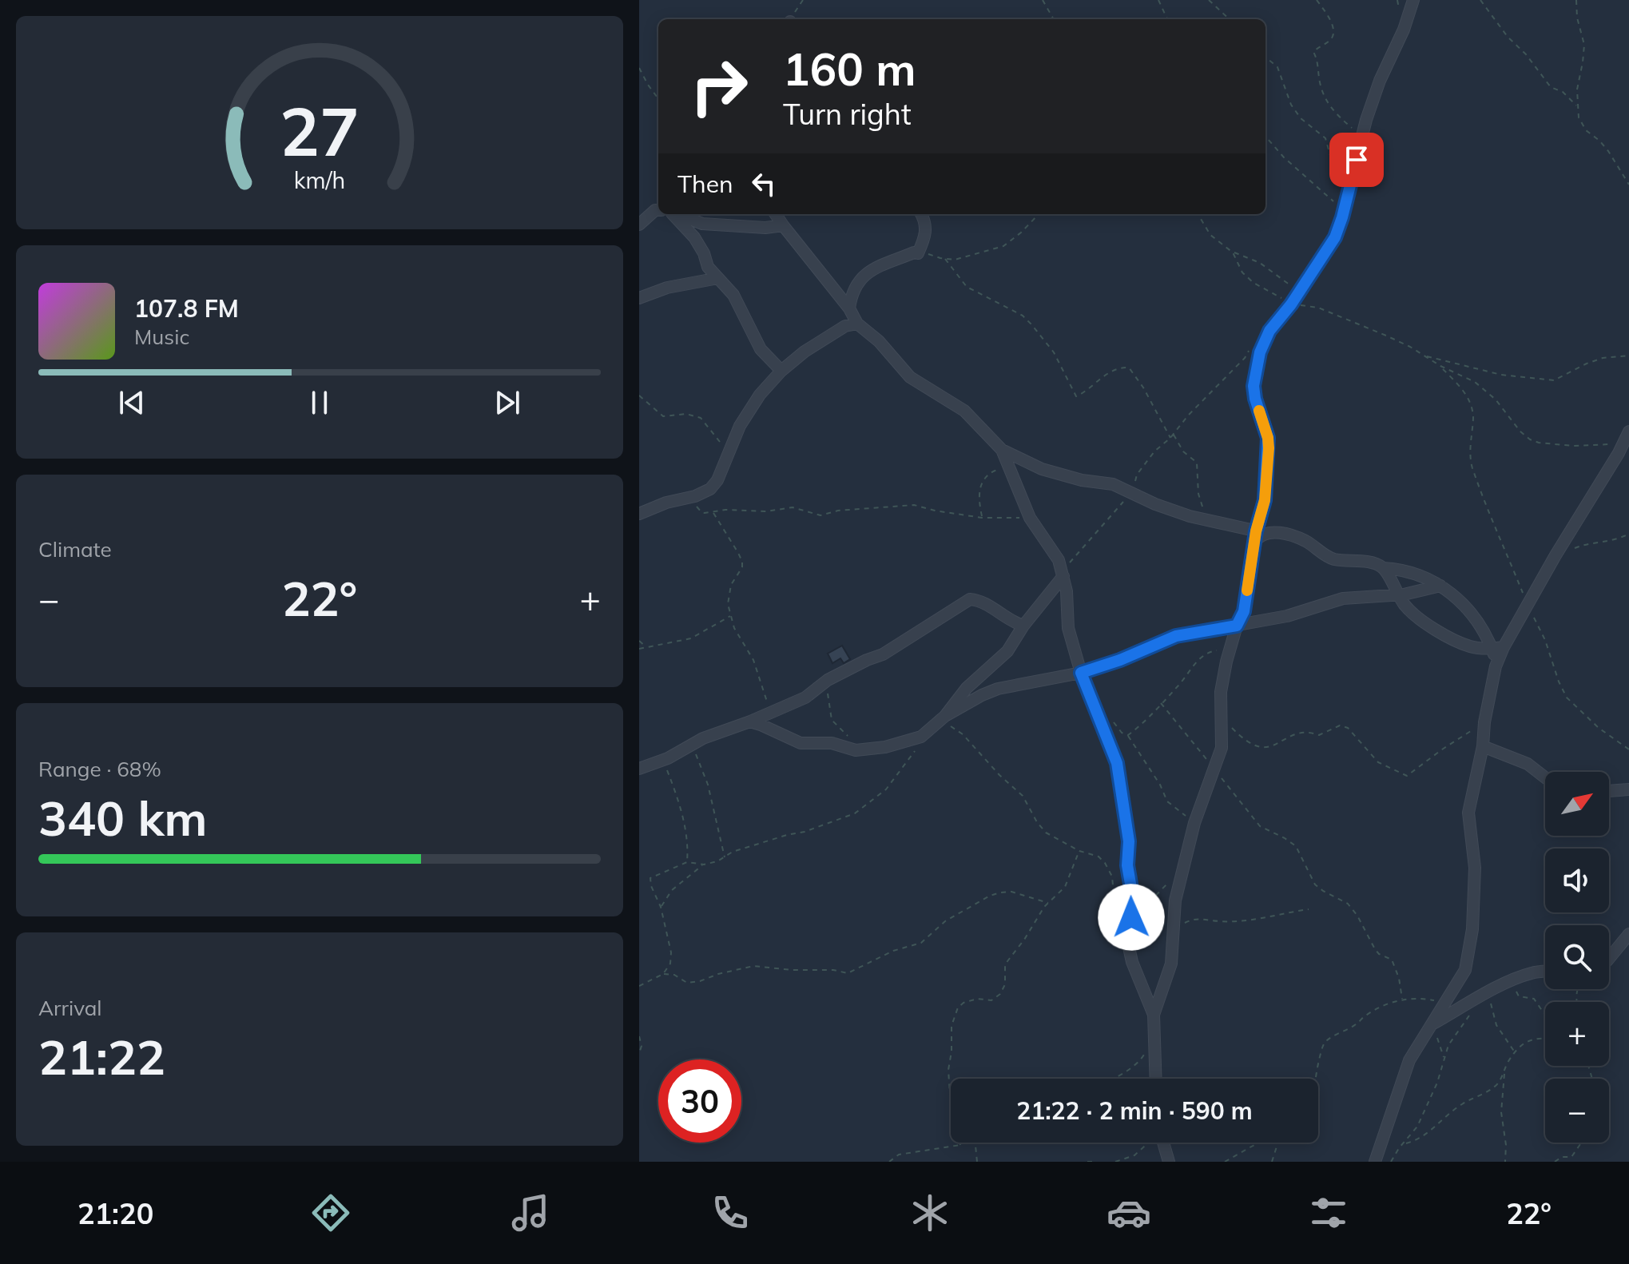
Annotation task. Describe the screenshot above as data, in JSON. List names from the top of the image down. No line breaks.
{"north":"top right","page":{"turn":["160 m","Turn right"],"then":"Then","song":["107.8 FM","Music"],"tile":["Climate",["Range · 68%","340 km"],["Arrival","21:22"]],"heat":["−","22°","+"],"map_buttons":["+","−"],"limit":"30","trip":"21:22 · 2 min · 590 m","tabs":["21:20","22°"],"gauge":["27","km/h"]}}
